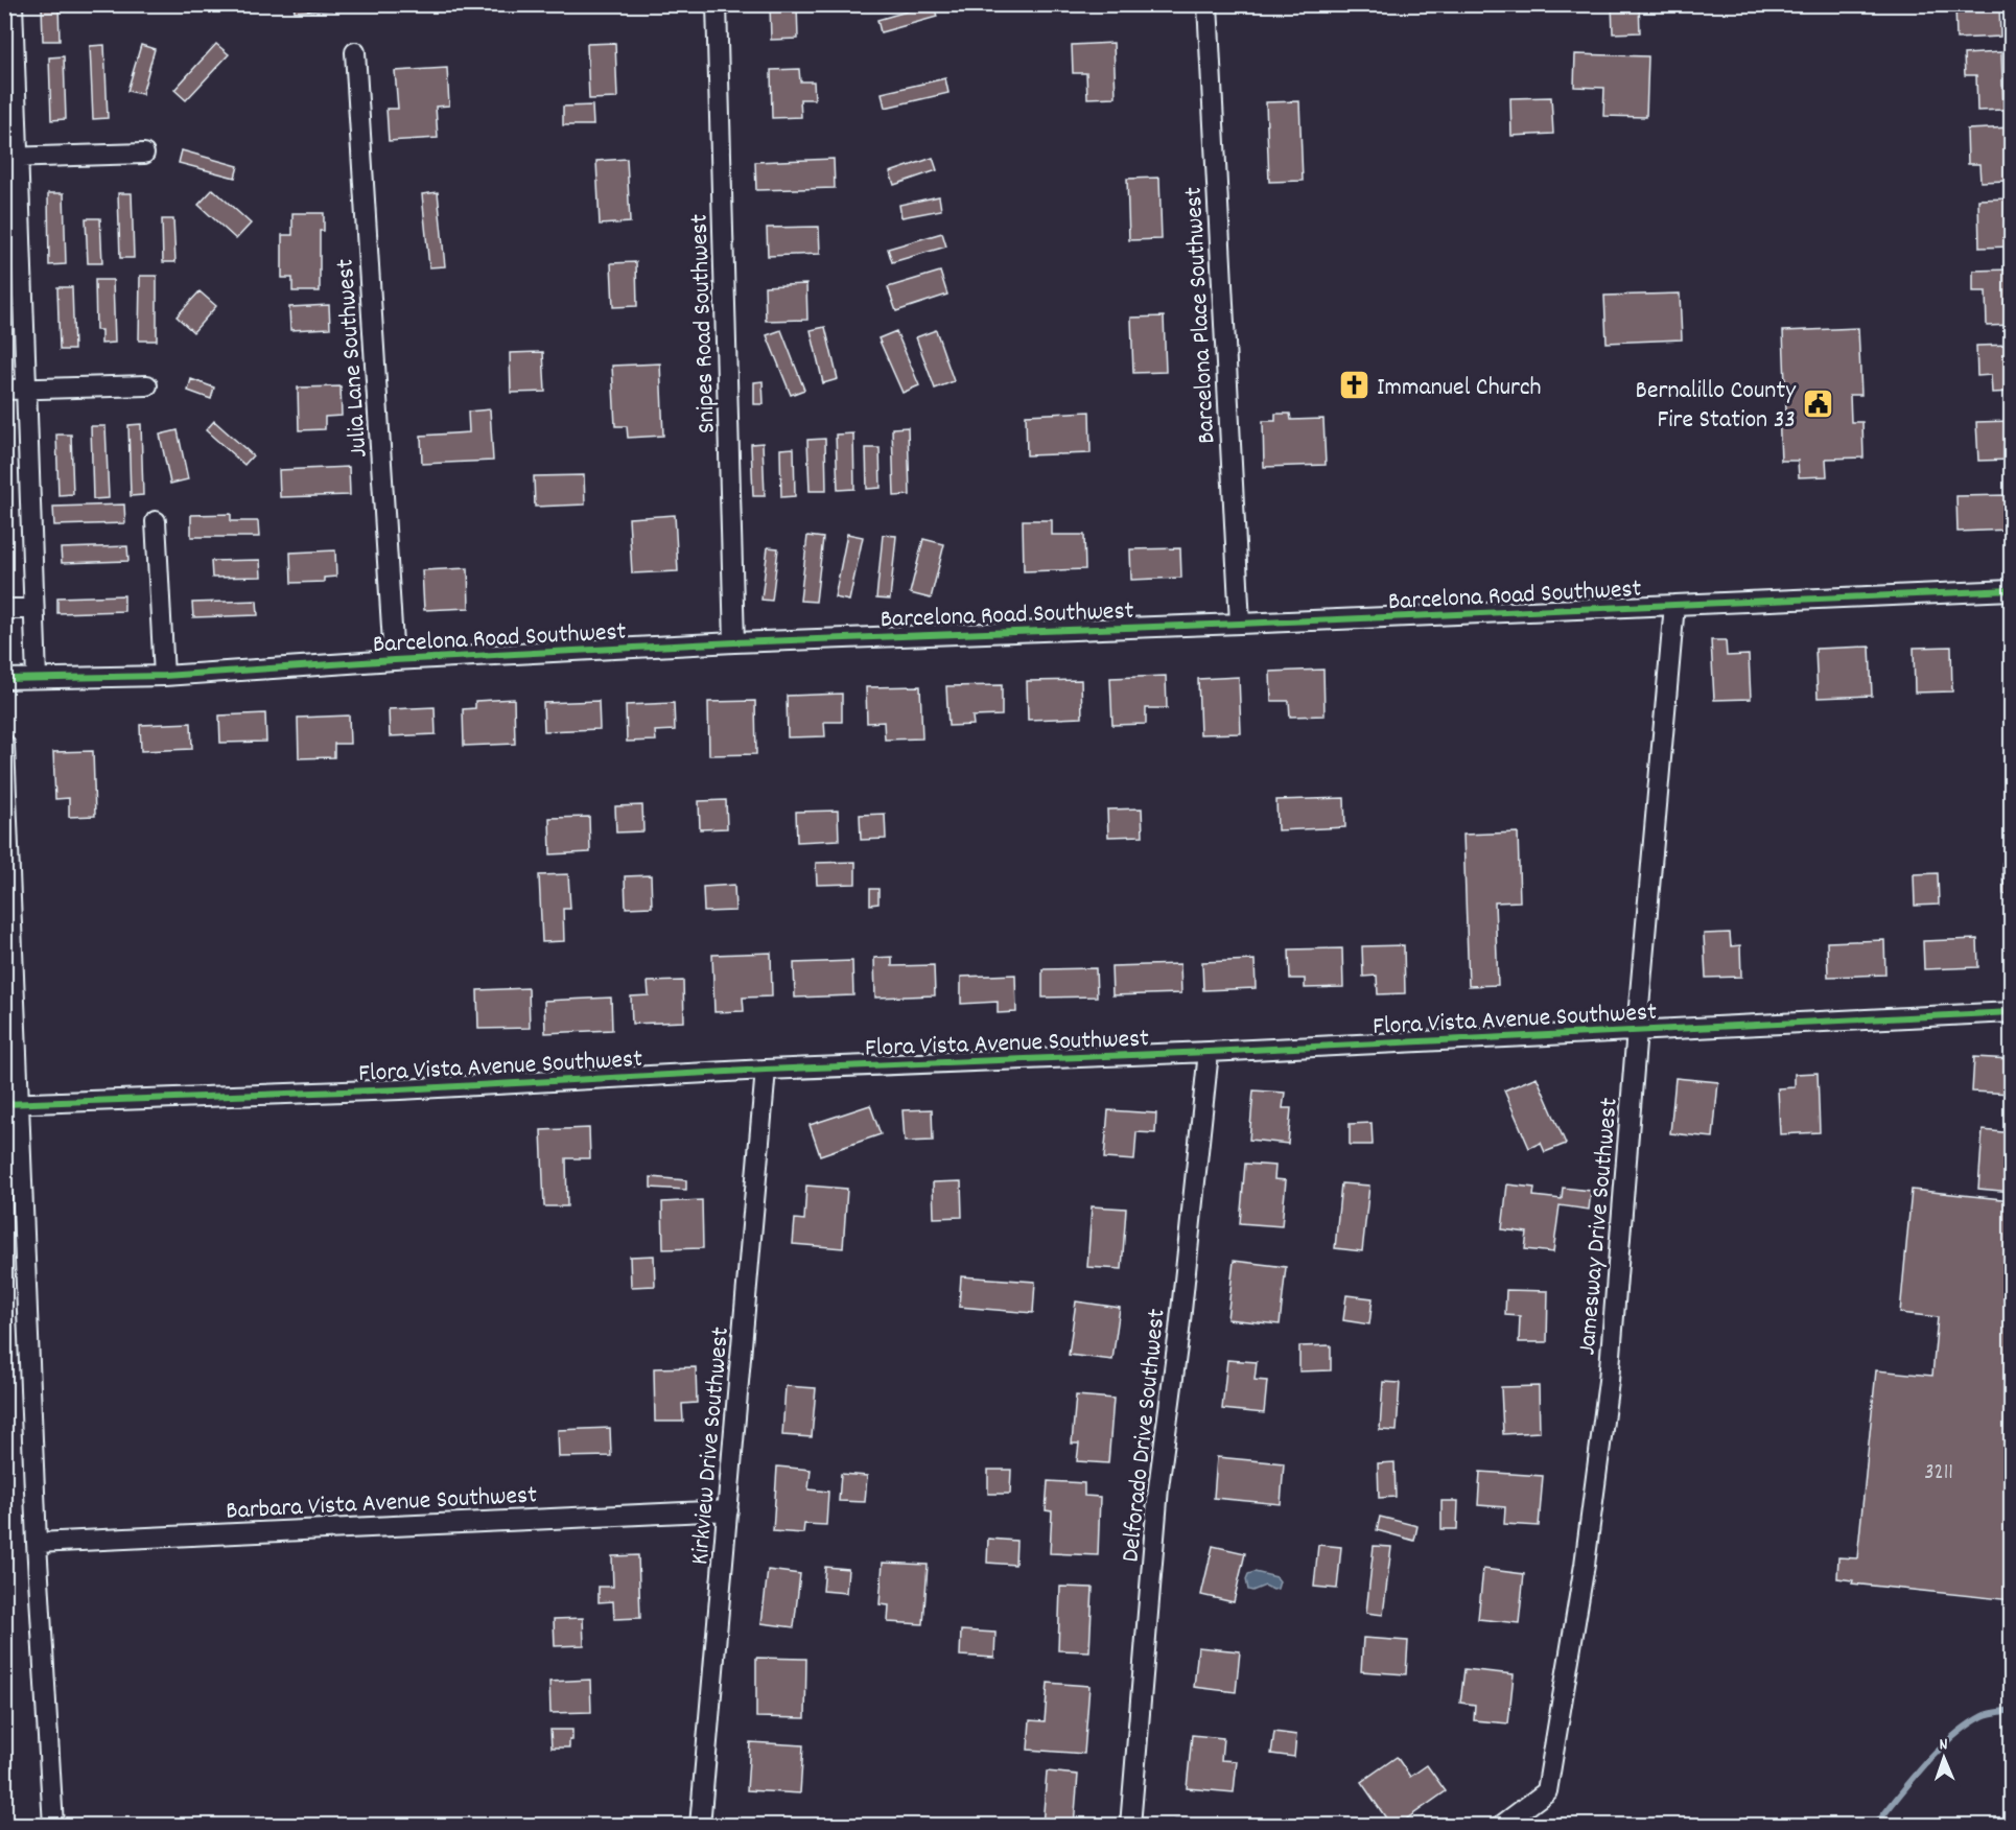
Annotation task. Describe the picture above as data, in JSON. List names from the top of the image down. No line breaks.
{"streets":{"street":["Barcelona Place Southwest","Snipes Road Southwest","Julia Lane Southwest","Barcelona Road Southwest","Flora Vista Avenue Southwest","Jamesway Drive Southwest","Delforado Drive Southwest","Kirkview Drive Southwest","Barbara Vista Avenue Southwest"]},"crossings":[["Barcelona Place Southwest","Barcelona Road Southwest"],["Snipes Road Southwest","Barcelona Road Southwest"],["Julia Lane Southwest","Barcelona Road Southwest"],["Barcelona Road Southwest","Jamesway Drive Southwest"],["Flora Vista Avenue Southwest","Jamesway Drive Southwest"],["Flora Vista Avenue Southwest","Delforado Drive Southwest"],["Flora Vista Avenue Southwest","Kirkview Drive Southwest"],["Kirkview Drive Southwest","Barbara Vista Avenue Southwest"]],"places":{"church":["Immanuel Church"],"public building":["Bernalillo County Fire Station 33"]},"house_numbers":["3211"],"north":"top"}
